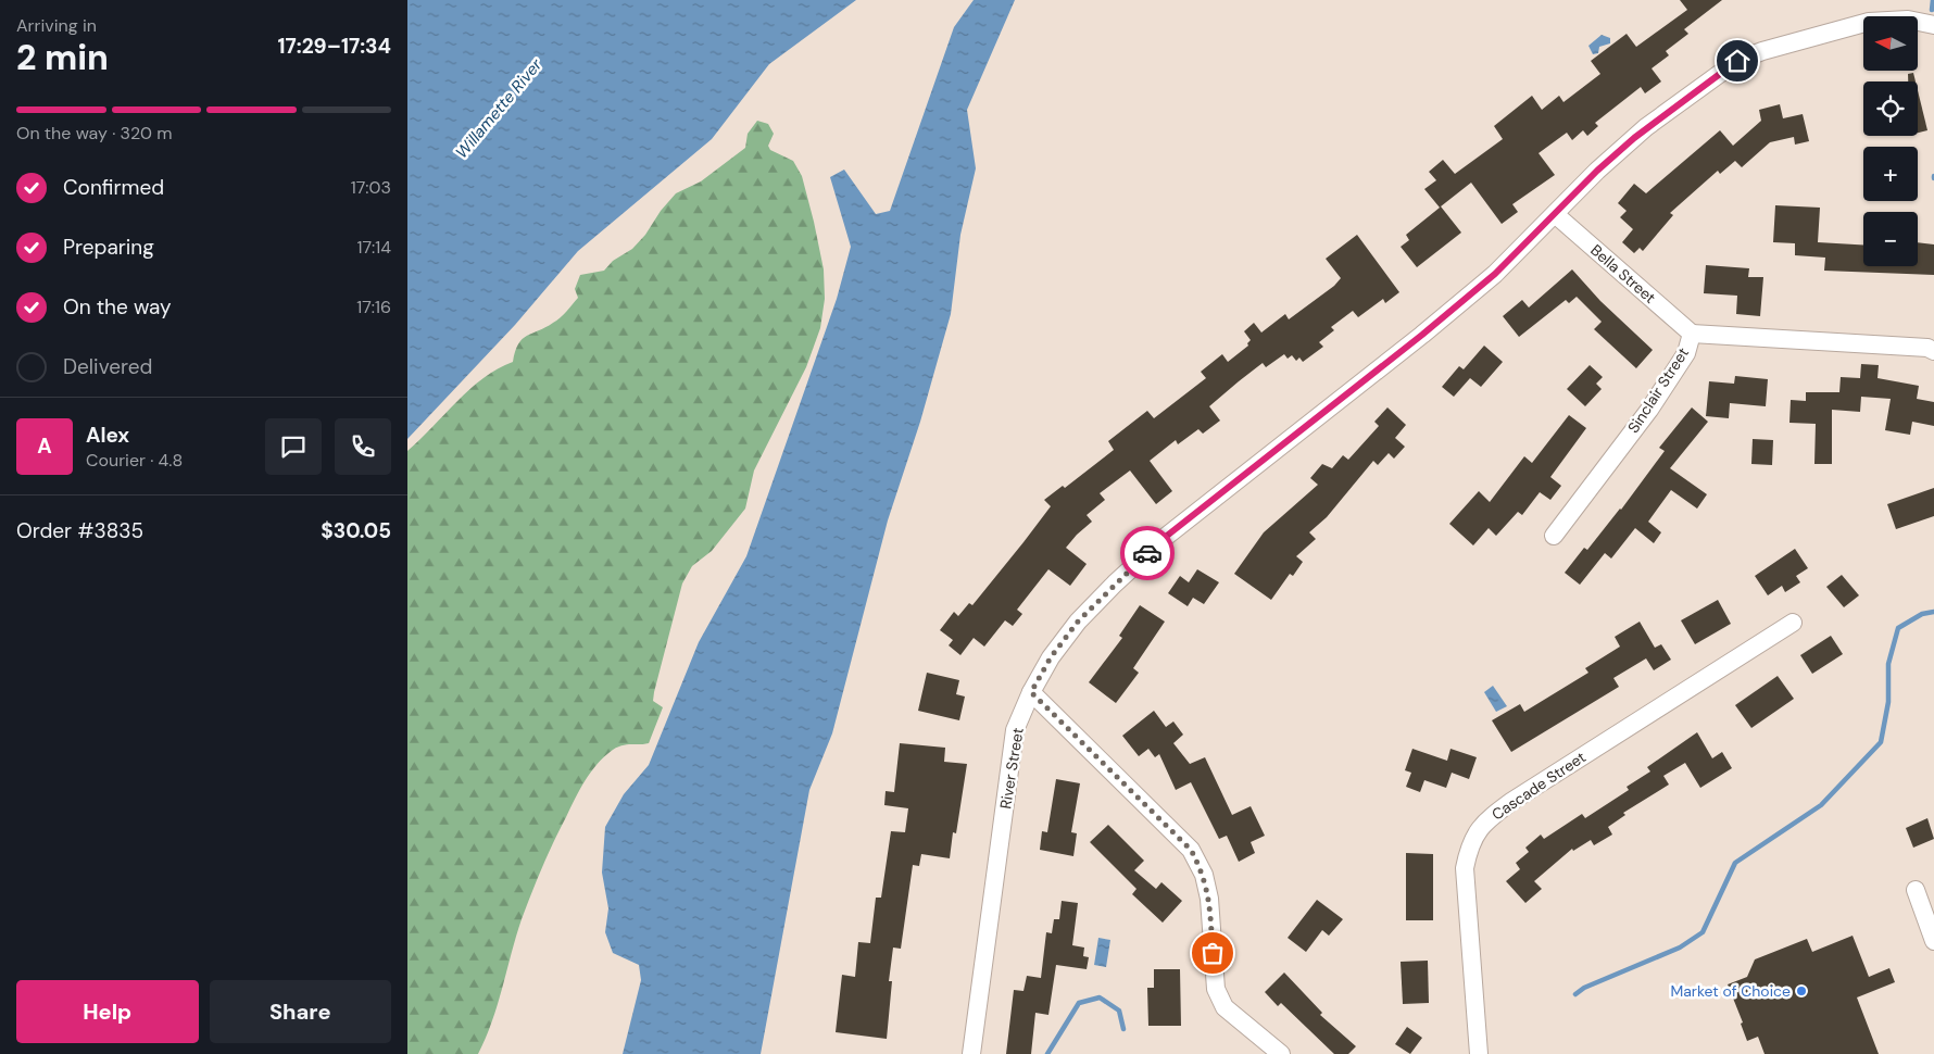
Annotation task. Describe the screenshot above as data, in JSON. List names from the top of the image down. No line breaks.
{"streets":{"street":["Bella Street","Sinclair Street","River Street","Cascade Street"]},"crossings":[["Bella Street","Sinclair Street"],["Bella Street","River Street"]],"water":["Willamette River"],"places":["Market of Choice"],"north":"left","page":{"heading":["2 min","Arriving in","17:29–17:34"],"panel":["Alex","Courier · 4.8","Order #3835","$30.05"],"map_buttons":["+","−"],"bar":"On the way · 320 m","list":[["Confirmed","17:03"],["Preparing","17:14"],["On the way","17:16"],"Delivered"],"round":"A","buttons":["Help","Share"]}}
